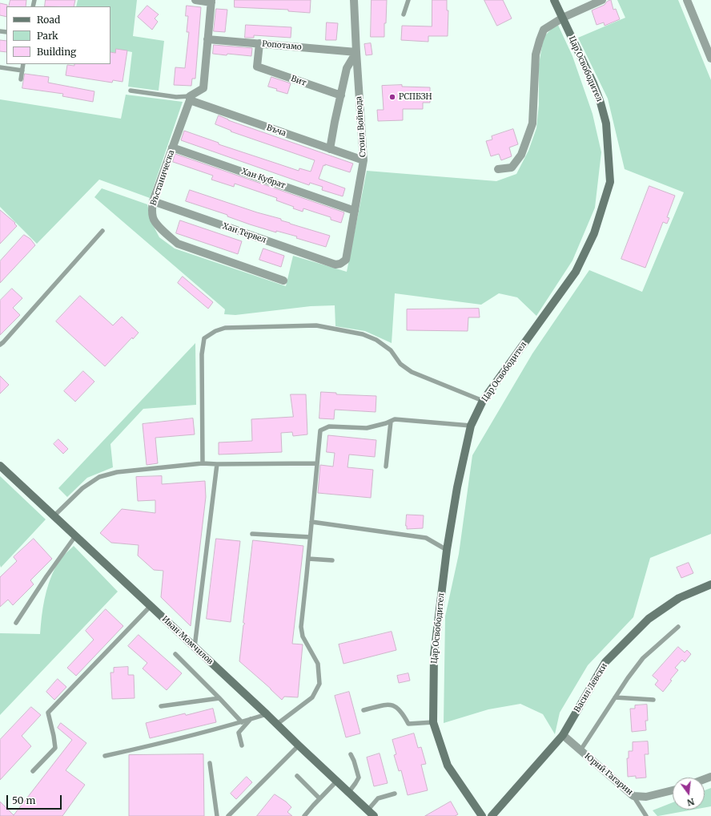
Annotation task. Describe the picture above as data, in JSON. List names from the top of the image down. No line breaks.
{"streets":{"main road":["Цар Освободител","Иван Момчилов","Васил Левски"],"street":["Ропотамо","Вит","Стоил Войвода","Въча","Въстаническа","Хан Кубрат","Хан Тервел","Юрий Гагарин"]},"crossings":[["Ропотамо","Вит"],["Ропотамо","Стоил Войвода"],["Стоил Войвода","Въча"],["Стоил Войвода","Хан Кубрат"],["Стоил Войвода","Хан Тервел"],["Въча","Въстаническа"],["Въстаническа","Хан Кубрат"],["Въстаническа","Хан Тервел"],["Васил Левски","Юрий Гагарин"]],"places":["РСПБЗН"],"legend":["Road","Park","Building"],"scale_bar":"50 m","north":"bottom"}
